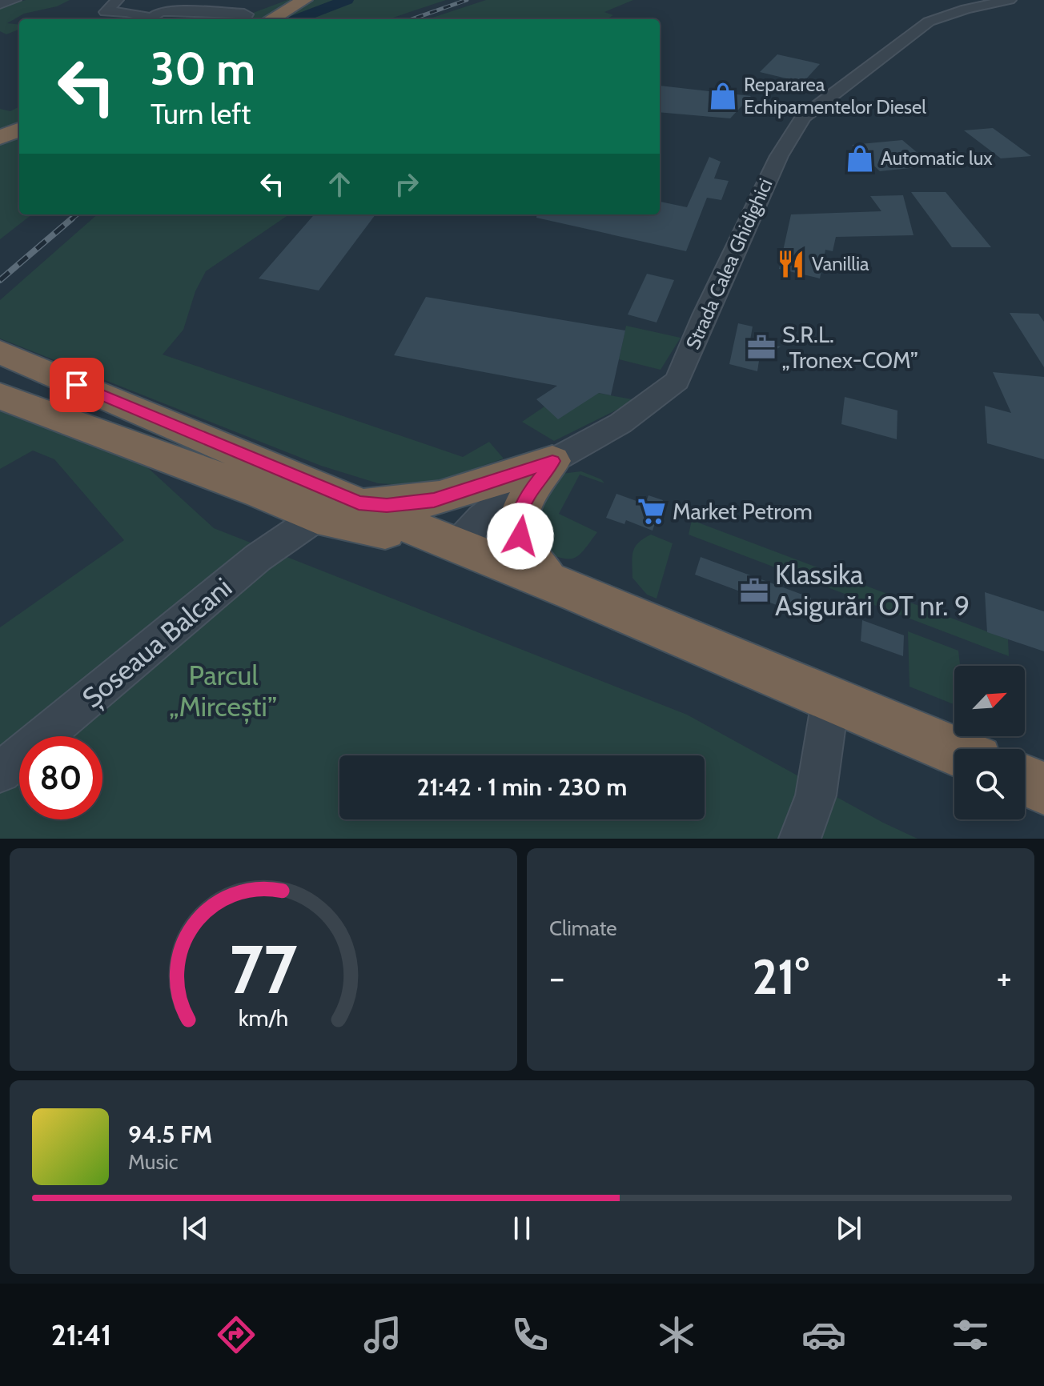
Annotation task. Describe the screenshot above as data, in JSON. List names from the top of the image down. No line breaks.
{"streets":{"street":["Strada Calea Ghidighici","Șoseaua Balcani"]},"parks":["Parcul „Mircești”"],"places":{"shop":["Repararea Echipamentelor Diesel","Automatic lux"],"restaurant":["Vanillia"],"office":["S.R.L. „Tronex-COM”","Klassika Asigurări OT nr. 9"],"supermarket":["Market Petrom"]},"north":"top right","page":{"turn":["30 m","Turn left"],"limit":"80","trip":"21:42 · 1 min · 230 m","tile":"Climate","heat":["−","21°","+"],"song":["94.5 FM","Music"],"tabs":"21:41","gauge":["77","km/h"]}}
